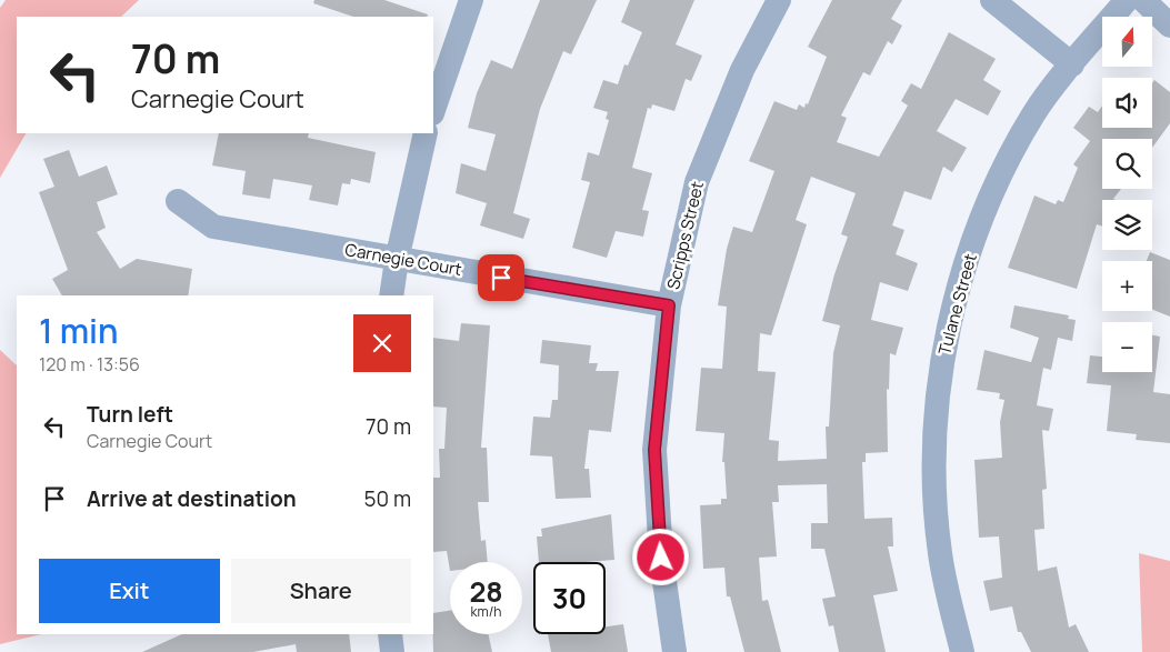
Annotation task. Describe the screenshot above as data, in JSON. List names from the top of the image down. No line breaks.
{"streets":{"street":["Scripps Street","Carnegie Court","Tulane Street"]},"crossings":[["Scripps Street","Carnegie Court"]],"north":"top","page":{"map_buttons":["+","−"],"turn":["70 m","Carnegie Court"],"heading":["1 min","120 m · 13:56"],"list":[{"name":"Turn left","note":"Carnegie Court","value":"70 m"},{"name":"Arrive at destination","value":"50 m"}],"buttons":["Exit","Share"],"speed":"28 km/h","limit":"30"}}
